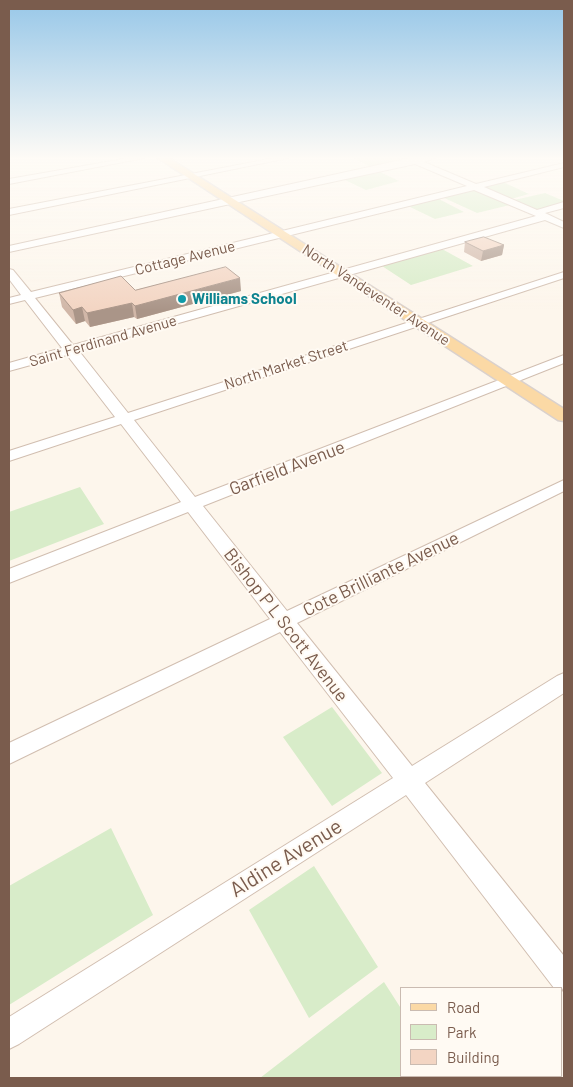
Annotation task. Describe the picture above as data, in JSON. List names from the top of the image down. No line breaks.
{"streets":{"main road":["North Vandeventer Avenue"],"street":["Cottage Avenue","Saint Ferdinand Avenue","North Market Street","Garfield Avenue","Cote Brilliante Avenue","Bishop P L Scott Avenue","Aldine Avenue"]},"crossings":[["Cottage Avenue","North Vandeventer Avenue"],["Cottage Avenue","Bishop P L Scott Avenue"],["North Vandeventer Avenue","Saint Ferdinand Avenue"],["North Vandeventer Avenue","North Market Street"],["North Vandeventer Avenue","Garfield Avenue"],["Saint Ferdinand Avenue","Bishop P L Scott Avenue"],["North Market Street","Bishop P L Scott Avenue"],["Garfield Avenue","Bishop P L Scott Avenue"],["Cote Brilliante Avenue","Bishop P L Scott Avenue"],["Bishop P L Scott Avenue","Aldine Avenue"]],"places":["Williams School"],"legend":["Road","Park","Building"]}
